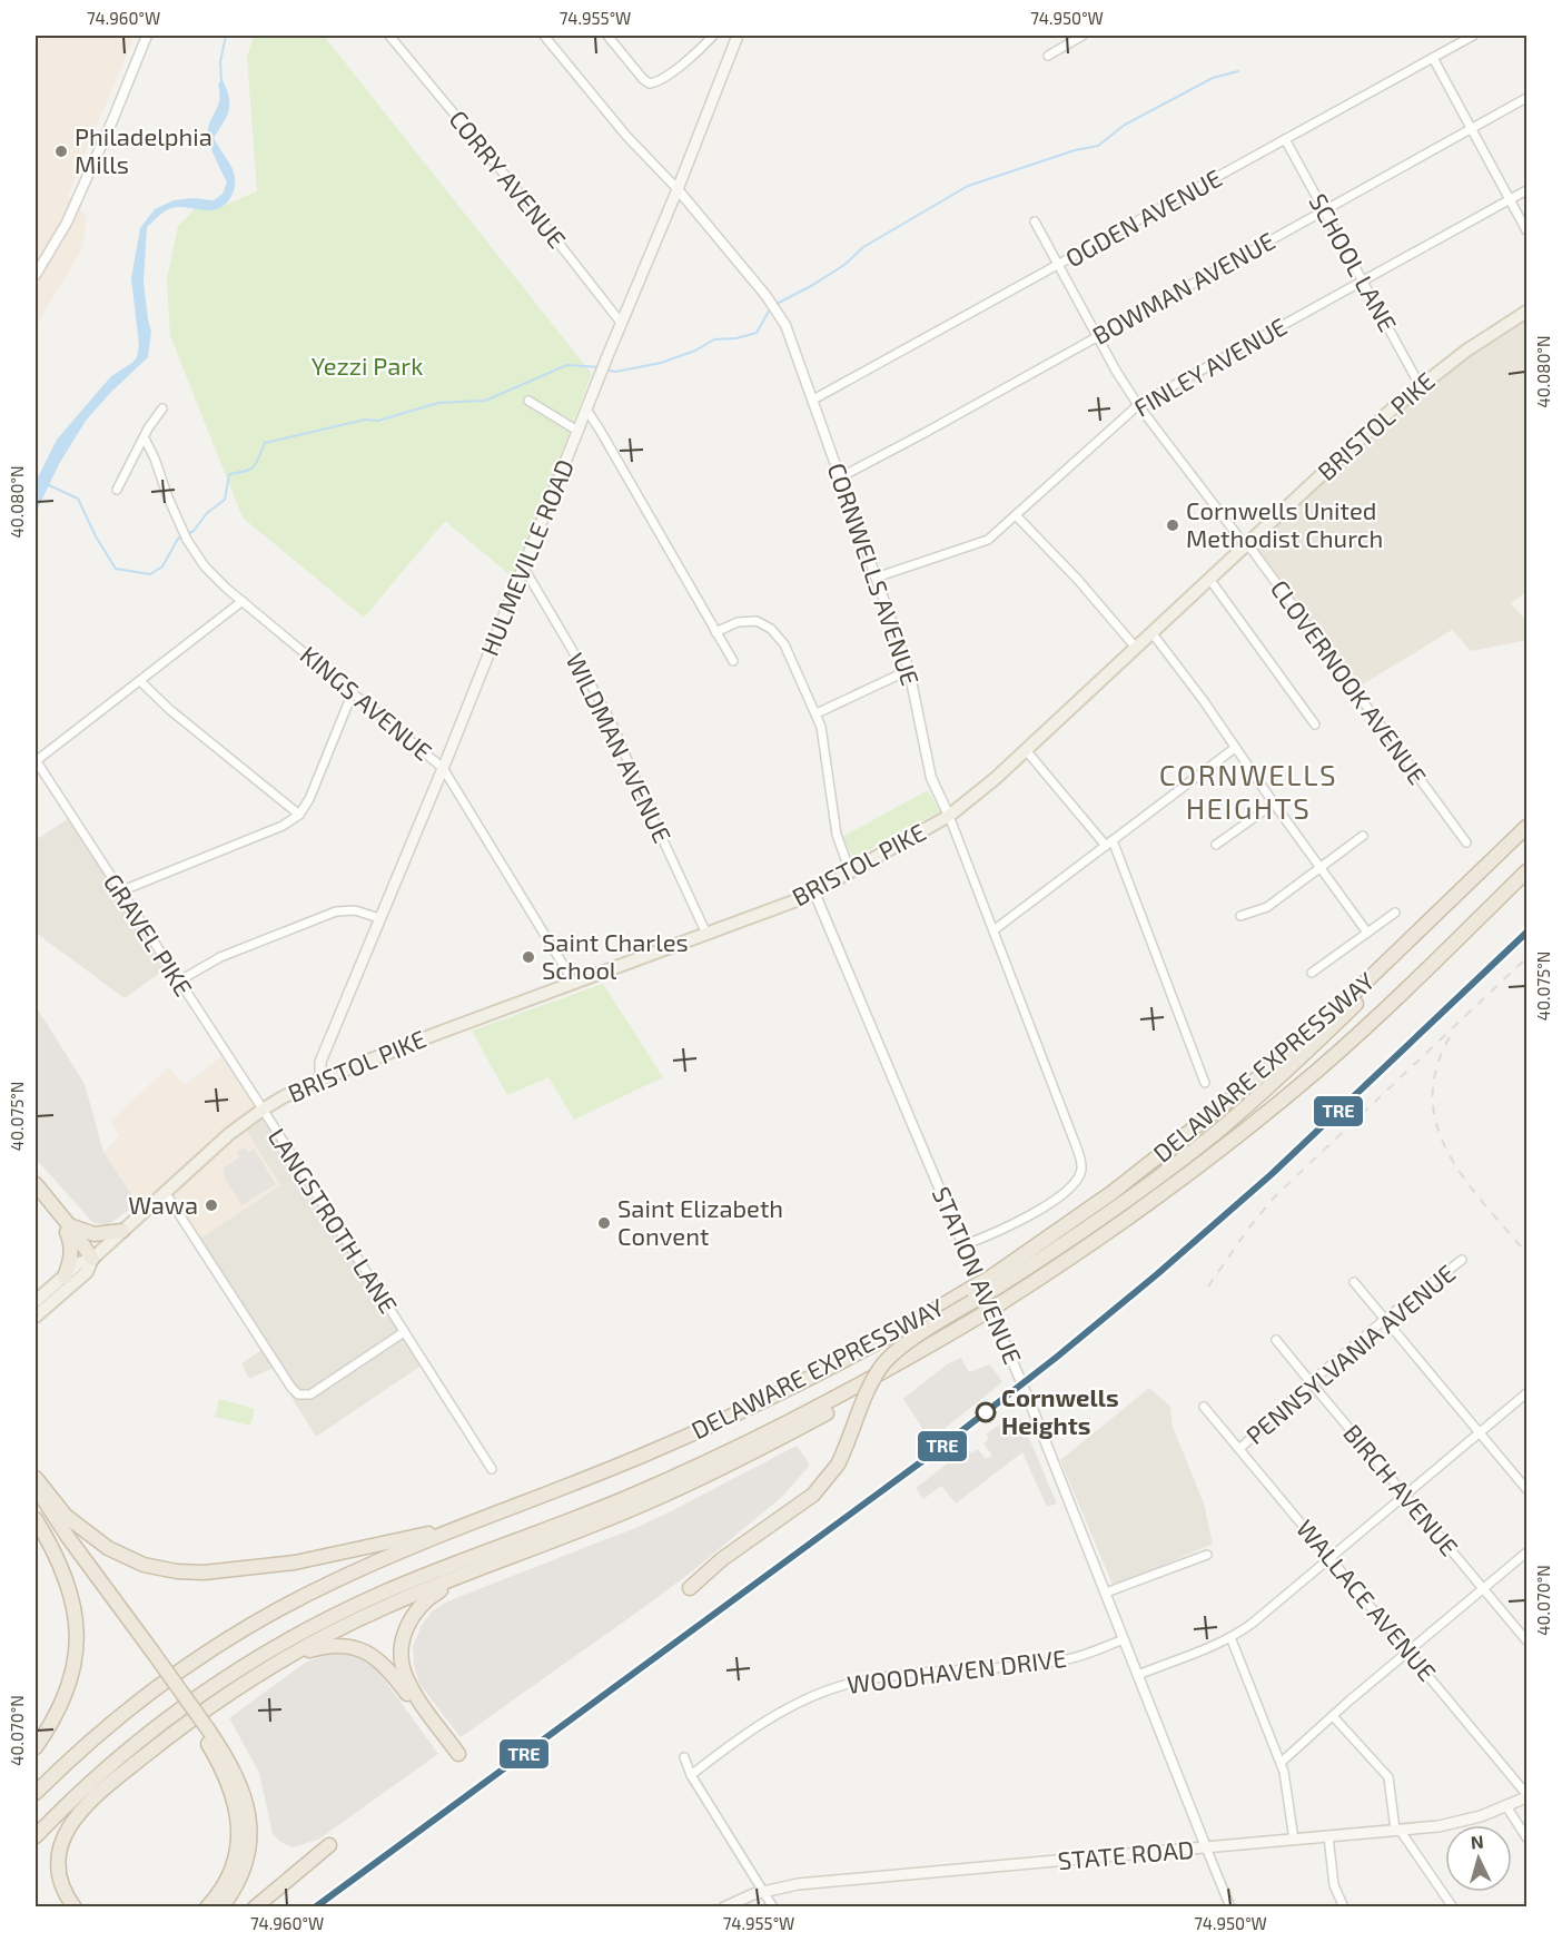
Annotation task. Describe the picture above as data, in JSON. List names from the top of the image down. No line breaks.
{"streets":{"highway":["DELAWARE EXPRESSWAY"],"main road":["BRISTOL PIKE","HULMEVILLE ROAD","STATE ROAD"],"street":["CORRY AVENUE","OGDEN AVENUE","SCHOOL LANE","BOWMAN AVENUE","FINLEY AVENUE","CORNWELLS AVENUE","CLOVERNOOK AVENUE","KINGS AVENUE","WILDMAN AVENUE","GRAVEL PIKE","LANGSTROTH LANE","STATION AVENUE","PENNSYLVANIA AVENUE","BIRCH AVENUE","WALLACE AVENUE","WOODHAVEN DRIVE"]},"crossings":[["CORRY AVENUE","HULMEVILLE ROAD"],["OGDEN AVENUE","SCHOOL LANE"],["OGDEN AVENUE","CORNWELLS AVENUE"],["OGDEN AVENUE","CLOVERNOOK AVENUE"],["SCHOOL LANE","BOWMAN AVENUE"],["SCHOOL LANE","FINLEY AVENUE"],["SCHOOL LANE","BRISTOL PIKE"],["BOWMAN AVENUE","CORNWELLS AVENUE"],["BOWMAN AVENUE","CLOVERNOOK AVENUE"],["FINLEY AVENUE","CORNWELLS AVENUE"],["FINLEY AVENUE","CLOVERNOOK AVENUE"],["BRISTOL PIKE","HULMEVILLE ROAD"],["BRISTOL PIKE","CORNWELLS AVENUE"],["BRISTOL PIKE","CLOVERNOOK AVENUE"],["BRISTOL PIKE","KINGS AVENUE"],["BRISTOL PIKE","WILDMAN AVENUE"],["BRISTOL PIKE","GRAVEL PIKE"],["BRISTOL PIKE","LANGSTROTH LANE"],["BRISTOL PIKE","STATION AVENUE"],["HULMEVILLE ROAD","CORNWELLS AVENUE"],["HULMEVILLE ROAD","KINGS AVENUE"],["HULMEVILLE ROAD","WILDMAN AVENUE"],["CORNWELLS AVENUE","STATION AVENUE"],["GRAVEL PIKE","LANGSTROTH LANE"],["STATION AVENUE","WOODHAVEN DRIVE"],["STATION AVENUE","STATE ROAD"],["PENNSYLVANIA AVENUE","BIRCH AVENUE"],["PENNSYLVANIA AVENUE","WALLACE AVENUE"],["WALLACE AVENUE","STATE ROAD"]],"districts":["CORNWELLS HEIGHTS"],"parks":["Yezzi Park"],"places":["Philadelphia Mills","Cornwells United Methodist Church","Saint Charles School","Wawa","Saint Elizabeth Convent","Cornwells Heights"],"lines":["transit line TRE"],"north":"top","coordinates":["74.960°W","74.955°W","74.950°W","40.080°N","40.075°N","40.070°N"]}
